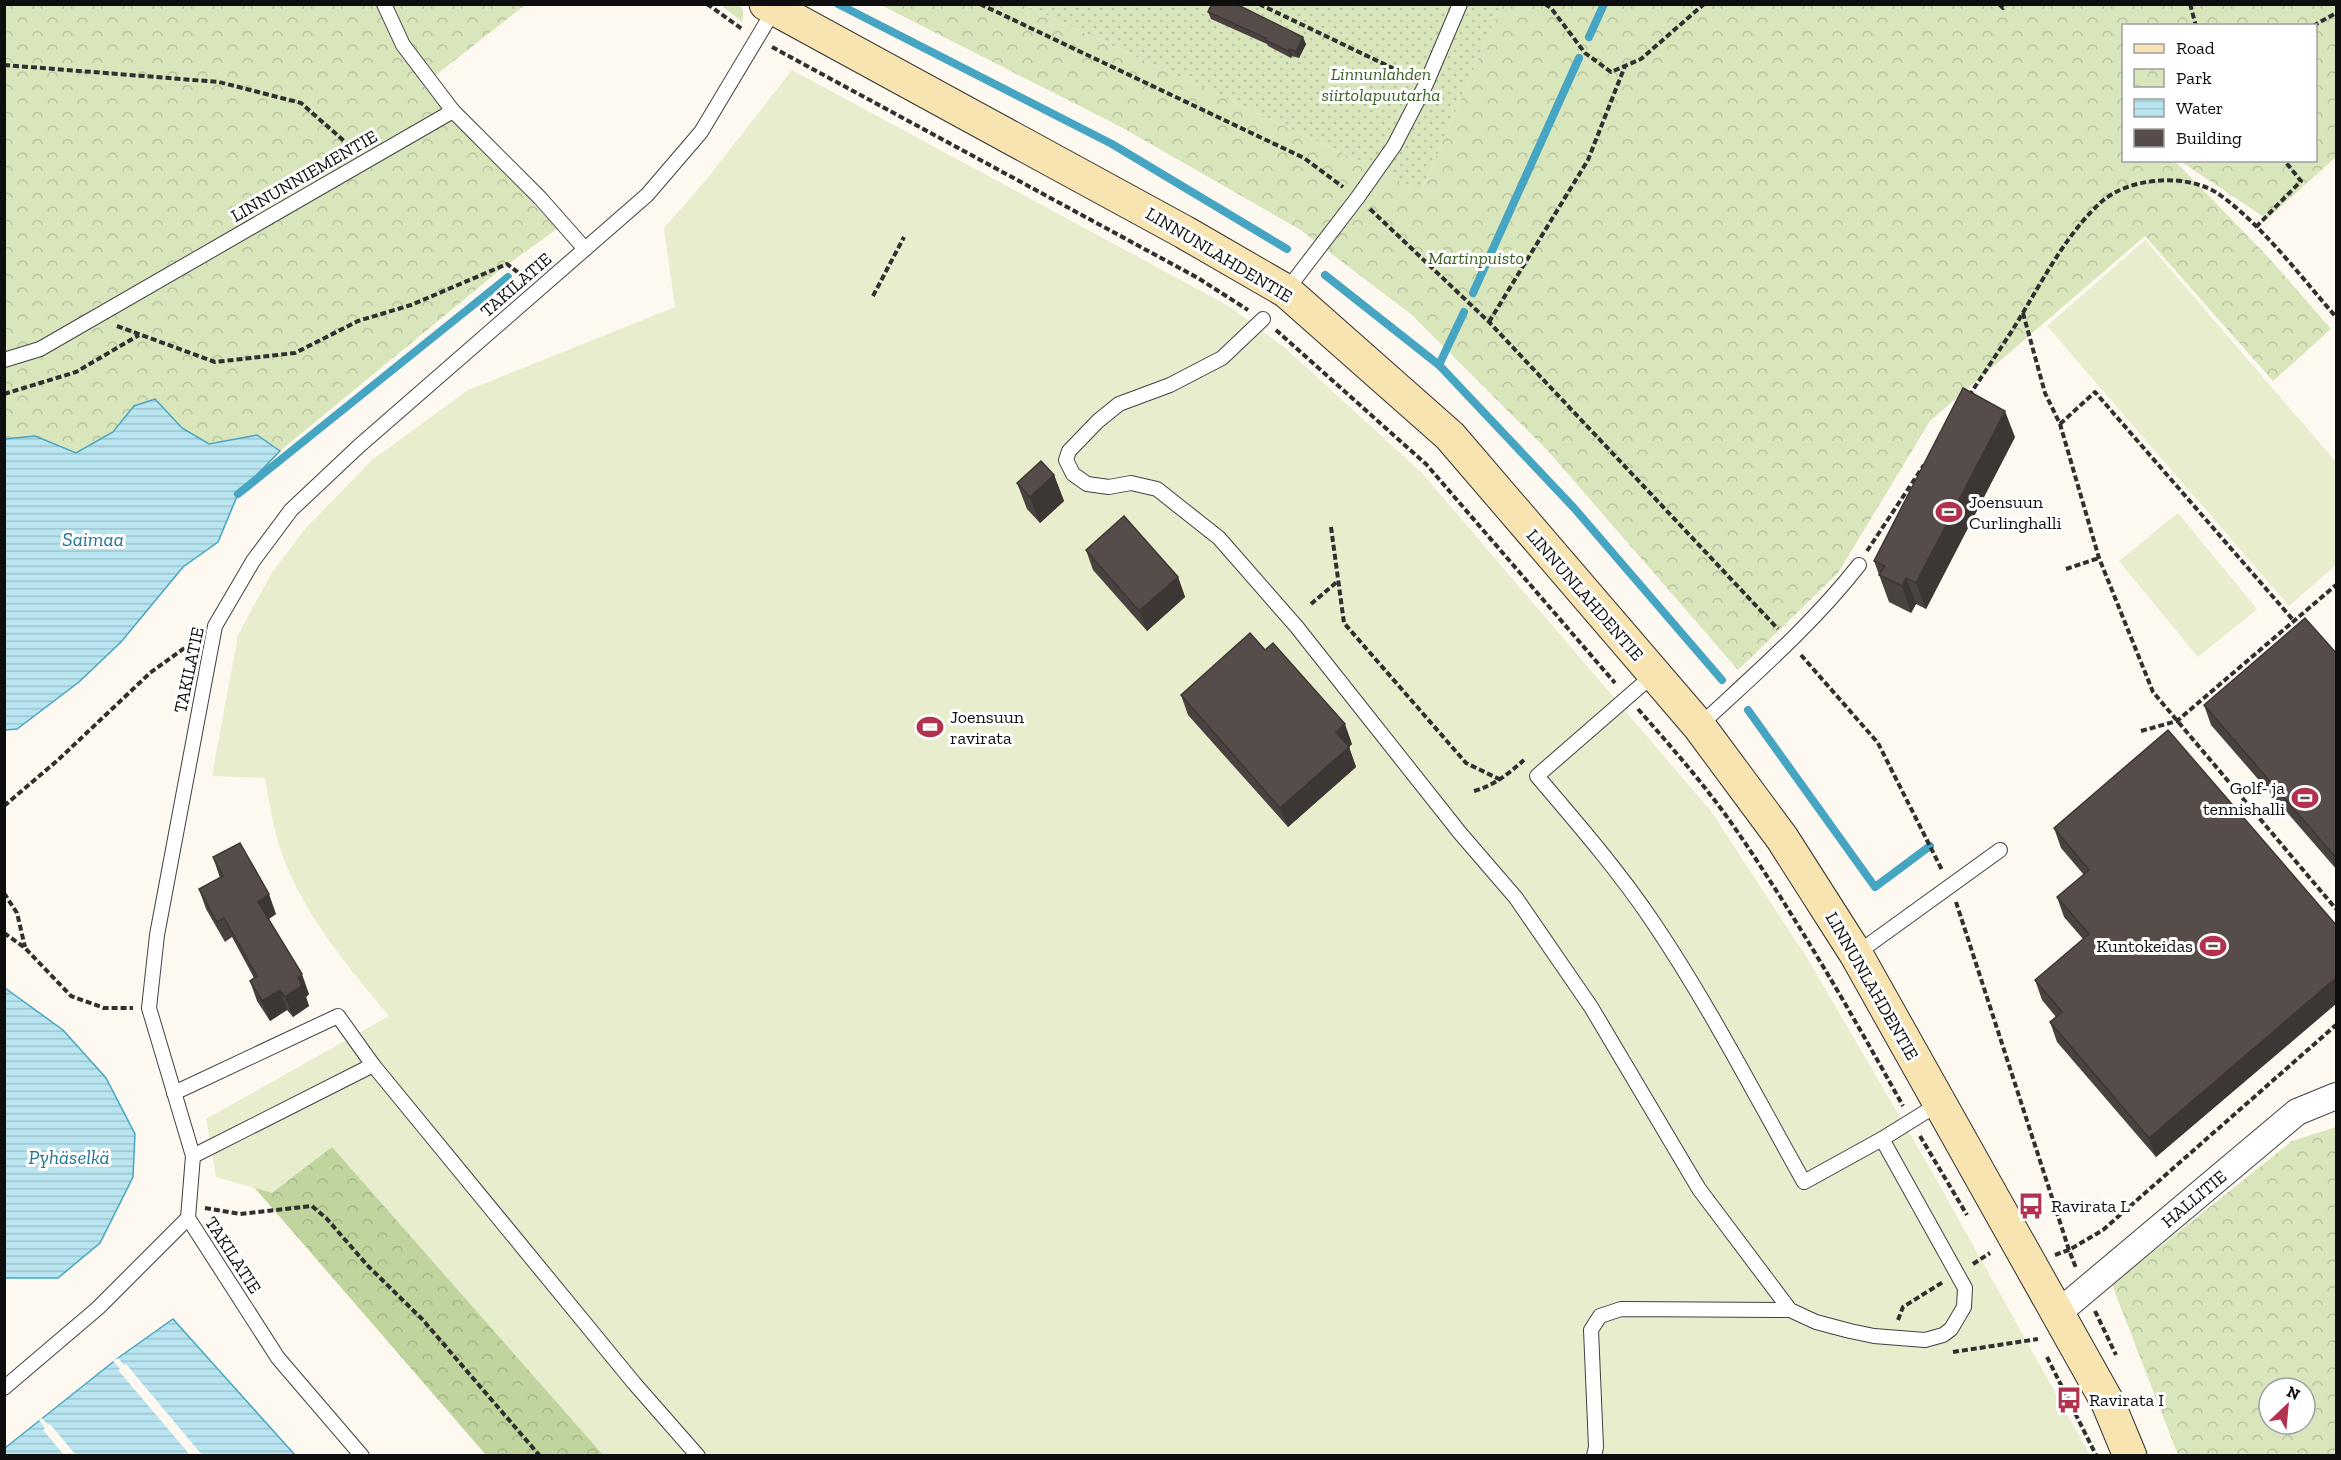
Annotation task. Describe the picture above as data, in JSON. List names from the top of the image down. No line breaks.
{"streets":{"street":["LINNUNLAHDENTIE","HALLITIE"],"lane":["LINNUNNIEMENTIE","TAKILATIE"]},"crossings":[["LINNUNLAHDENTIE","TAKILATIE"],["LINNUNLAHDENTIE","HALLITIE"]],"water":["Saimaa","Pyhäselkä"],"parks":["Linnunlahden siirtolapuutarha","Martinpuisto"],"places":{"sports":["Joensuun Curlinghalli","Joensuun ravirata","Golf- ja tennishalli","Kuntokeidas"],"bus stop":["Ravirata L","Ravirata I"]},"legend":["Road","Park","Water","Building"],"north":"top right"}
